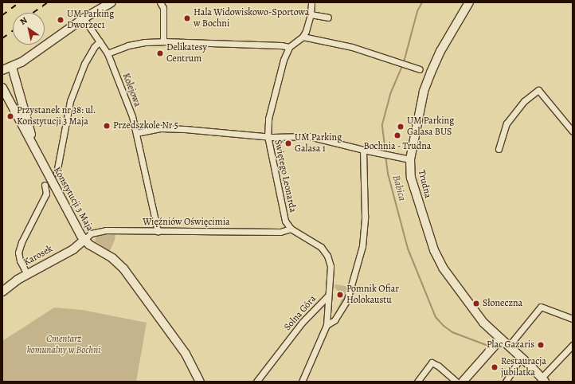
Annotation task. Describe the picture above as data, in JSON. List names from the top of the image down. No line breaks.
{"streets":{"street":["Kolejowa","Świętego Leonarda","Trudna","Konstytucji 3 Maja","Więźniów Oświęcimia","Karosek","Solna Góra"]},"crossings":[["Kolejowa","Więźniów Oświęcimia"],["Świętego Leonarda","Więźniów Oświęcimia"],["Świętego Leonarda","Solna Góra"],["Konstytucji 3 Maja","Więźniów Oświęcimia"],["Konstytucji 3 Maja","Karosek"],["Więźniów Oświęcimia","Karosek"],["Więźniów Oświęcimia","Solna Góra"]],"water":["Babica"],"parks":["Cmentarz komunalny w Bochni"],"places":["Hala Widowiskowo-Sportowa w Bochni","UM Parking Dworzec1","Delikatesy Centrum","Przystanek nr 38: ul. Konstytucji 3 Maja","Przedszkole Nr 5","UM Parking Galasa BUS","Bochnia - Trudna","UM Parking Galasa 1","Pomnik Ofiar Holokaustu","Słoneczna","Plac Gazaris","Restauracja jubilatka"],"north":"top left"}
